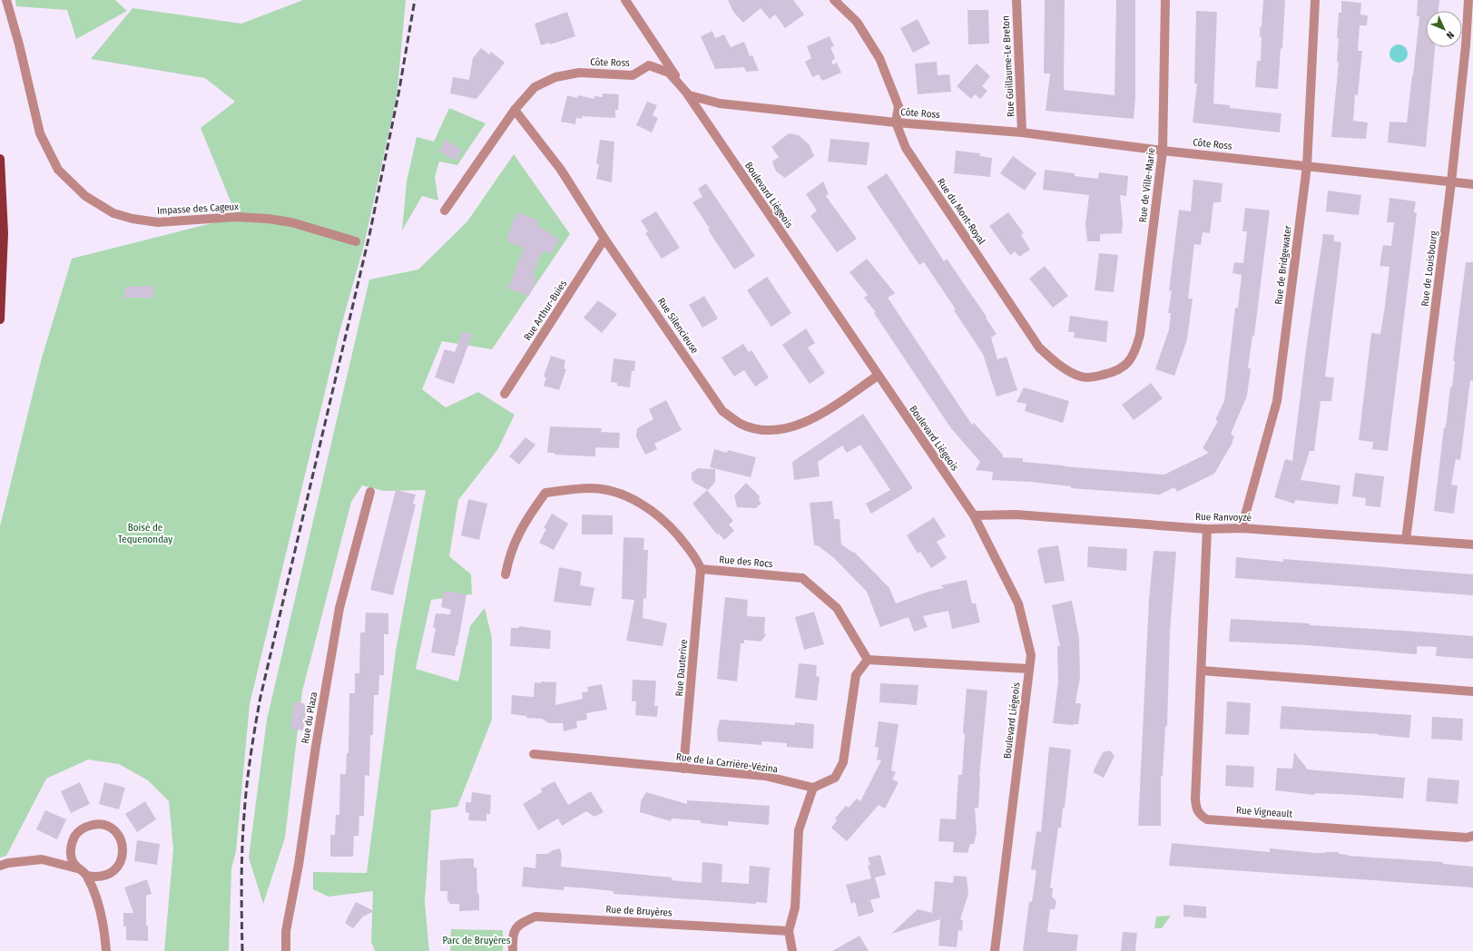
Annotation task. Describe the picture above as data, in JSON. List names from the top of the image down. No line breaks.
{"streets":{"street":["Côte Ross","Rue Guillaume-Le Breton","Rue de Ville-Marie","Boulevard Liégeois","Impasse des Cageux","Rue du Mont-Royal","Rue de Bridgewater","Rue de Louisbourg","Rue Arthur-Buies","Rue Silencieuse","Rue Ranvoyzé","Rue des Rocs","Rue Dauterive","Rue du Plaza","Rue de la Carrière-Vézina","Rue Vigneault","Rue de Bruyères"]},"crossings":[["Côte Ross","Rue Guillaume-Le Breton"],["Côte Ross","Rue de Ville-Marie"],["Côte Ross","Boulevard Liégeois"],["Côte Ross","Rue du Mont-Royal"],["Côte Ross","Rue de Bridgewater"],["Côte Ross","Rue de Louisbourg"],["Côte Ross","Rue Silencieuse"],["Rue de Ville-Marie","Rue du Mont-Royal"],["Boulevard Liégeois","Rue Silencieuse"],["Boulevard Liégeois","Rue Ranvoyzé"],["Rue de Bridgewater","Rue Ranvoyzé"],["Rue de Louisbourg","Rue Ranvoyzé"],["Rue Arthur-Buies","Rue Silencieuse"],["Rue Ranvoyzé","Rue Vigneault"],["Rue des Rocs","Rue Dauterive"],["Rue Dauterive","Rue de la Carrière-Vézina"]],"parks":["Boisé de Tequenonday","Parc de Bruyères"],"north":"bottom right"}
